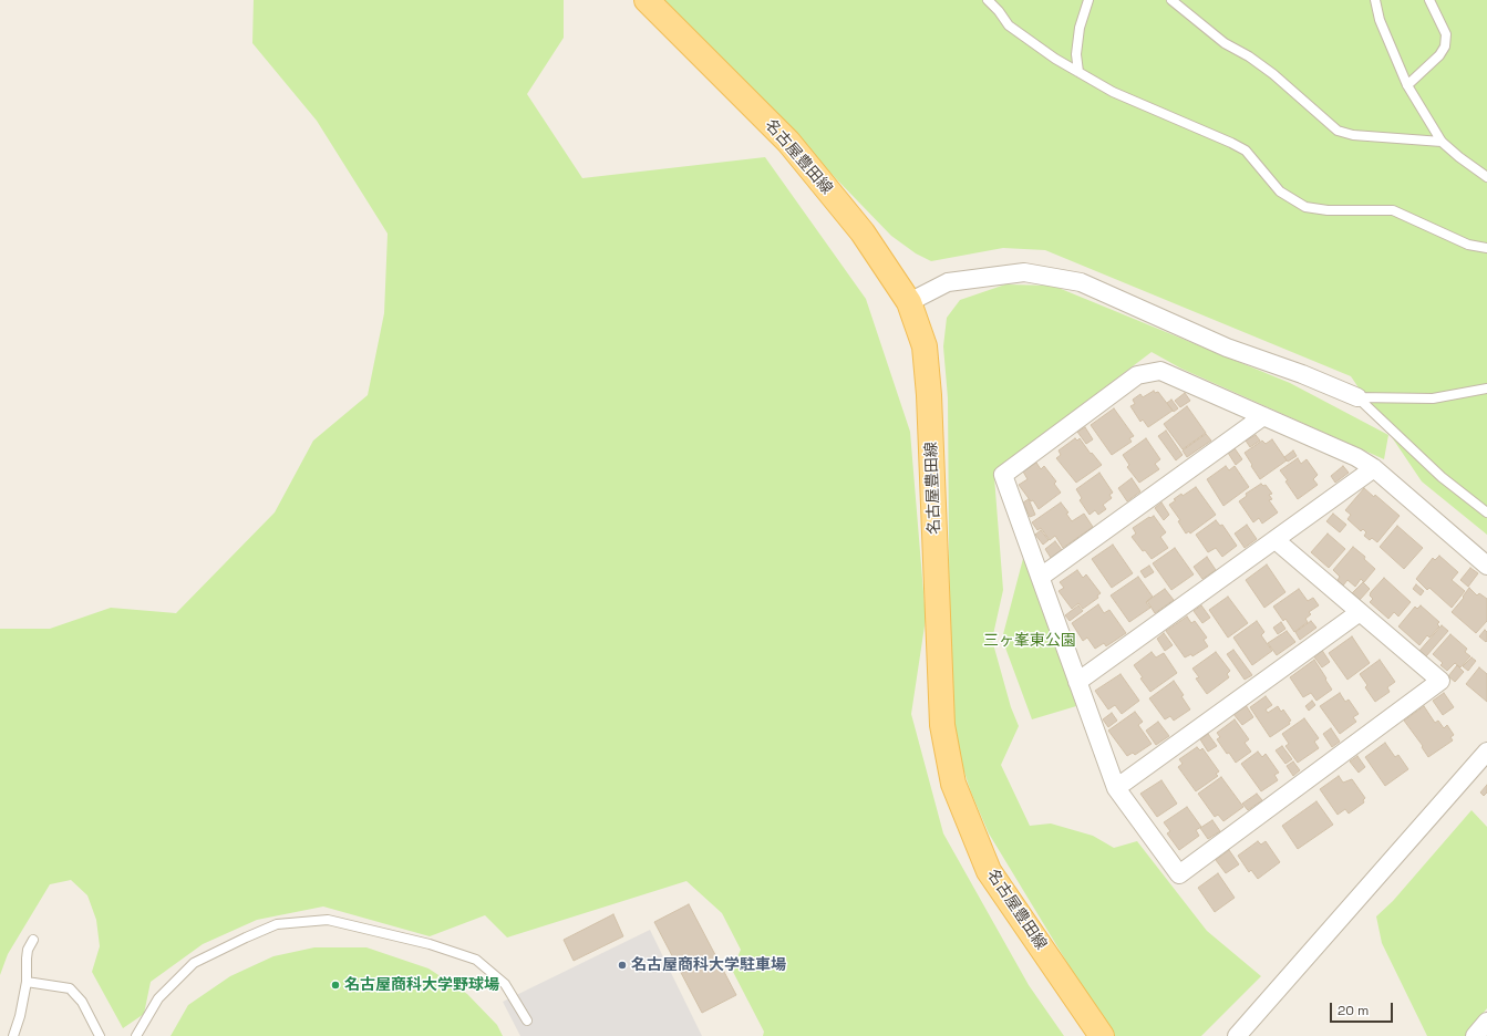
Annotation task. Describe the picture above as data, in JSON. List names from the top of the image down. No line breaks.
{"streets":{"main road":["名古屋豊田線"]},"parks":["三ヶ峯東公園"],"places":["名古屋商科大学駐車場","名古屋商科大学野球場"],"scale_bar":"20 m"}
